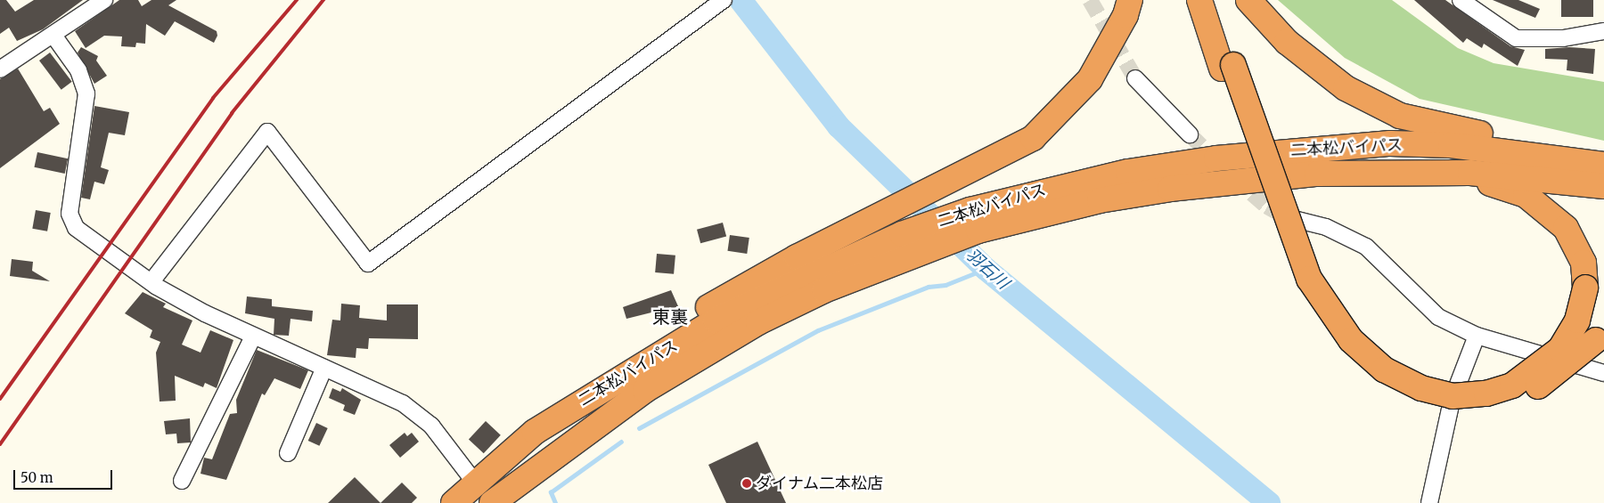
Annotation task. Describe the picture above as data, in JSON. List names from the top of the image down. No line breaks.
{"streets":{"highway":["二本松バイパス"]},"districts":["東裏"],"water":["羽石川"],"places":["ダイナム二本松店"],"scale_bar":"50 m"}
